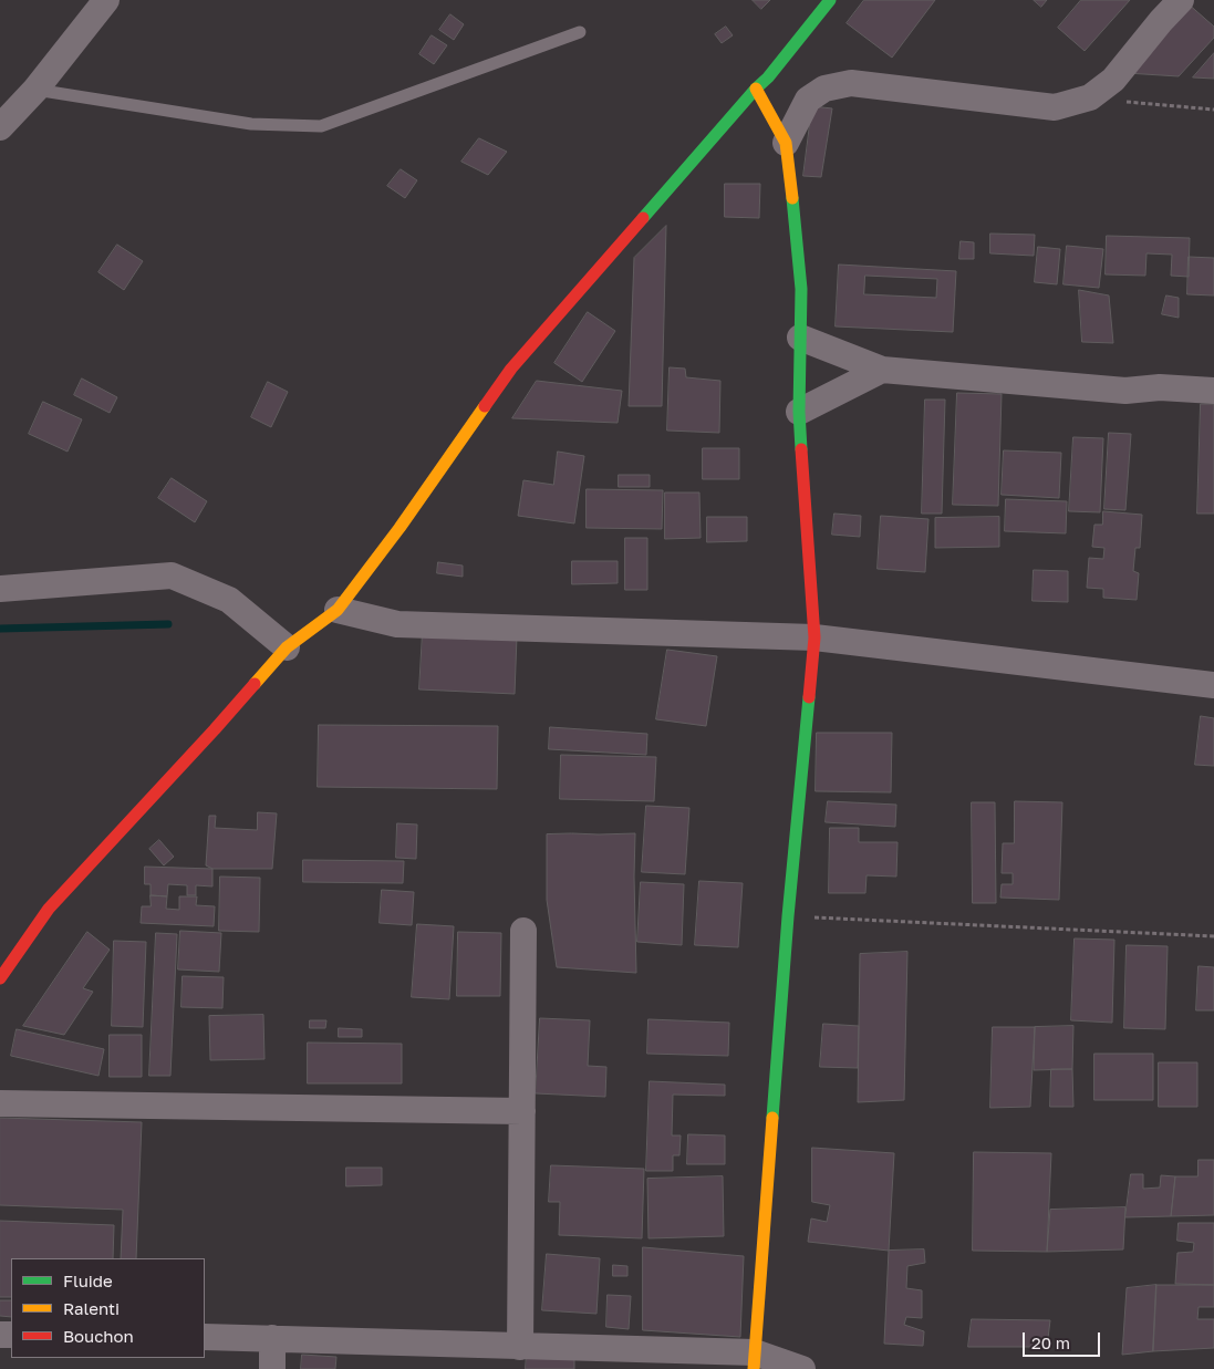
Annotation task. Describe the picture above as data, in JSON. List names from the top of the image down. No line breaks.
{"legend":["Fluide","Ralenti","Bouchon"],"scale_bar":"20 m"}
